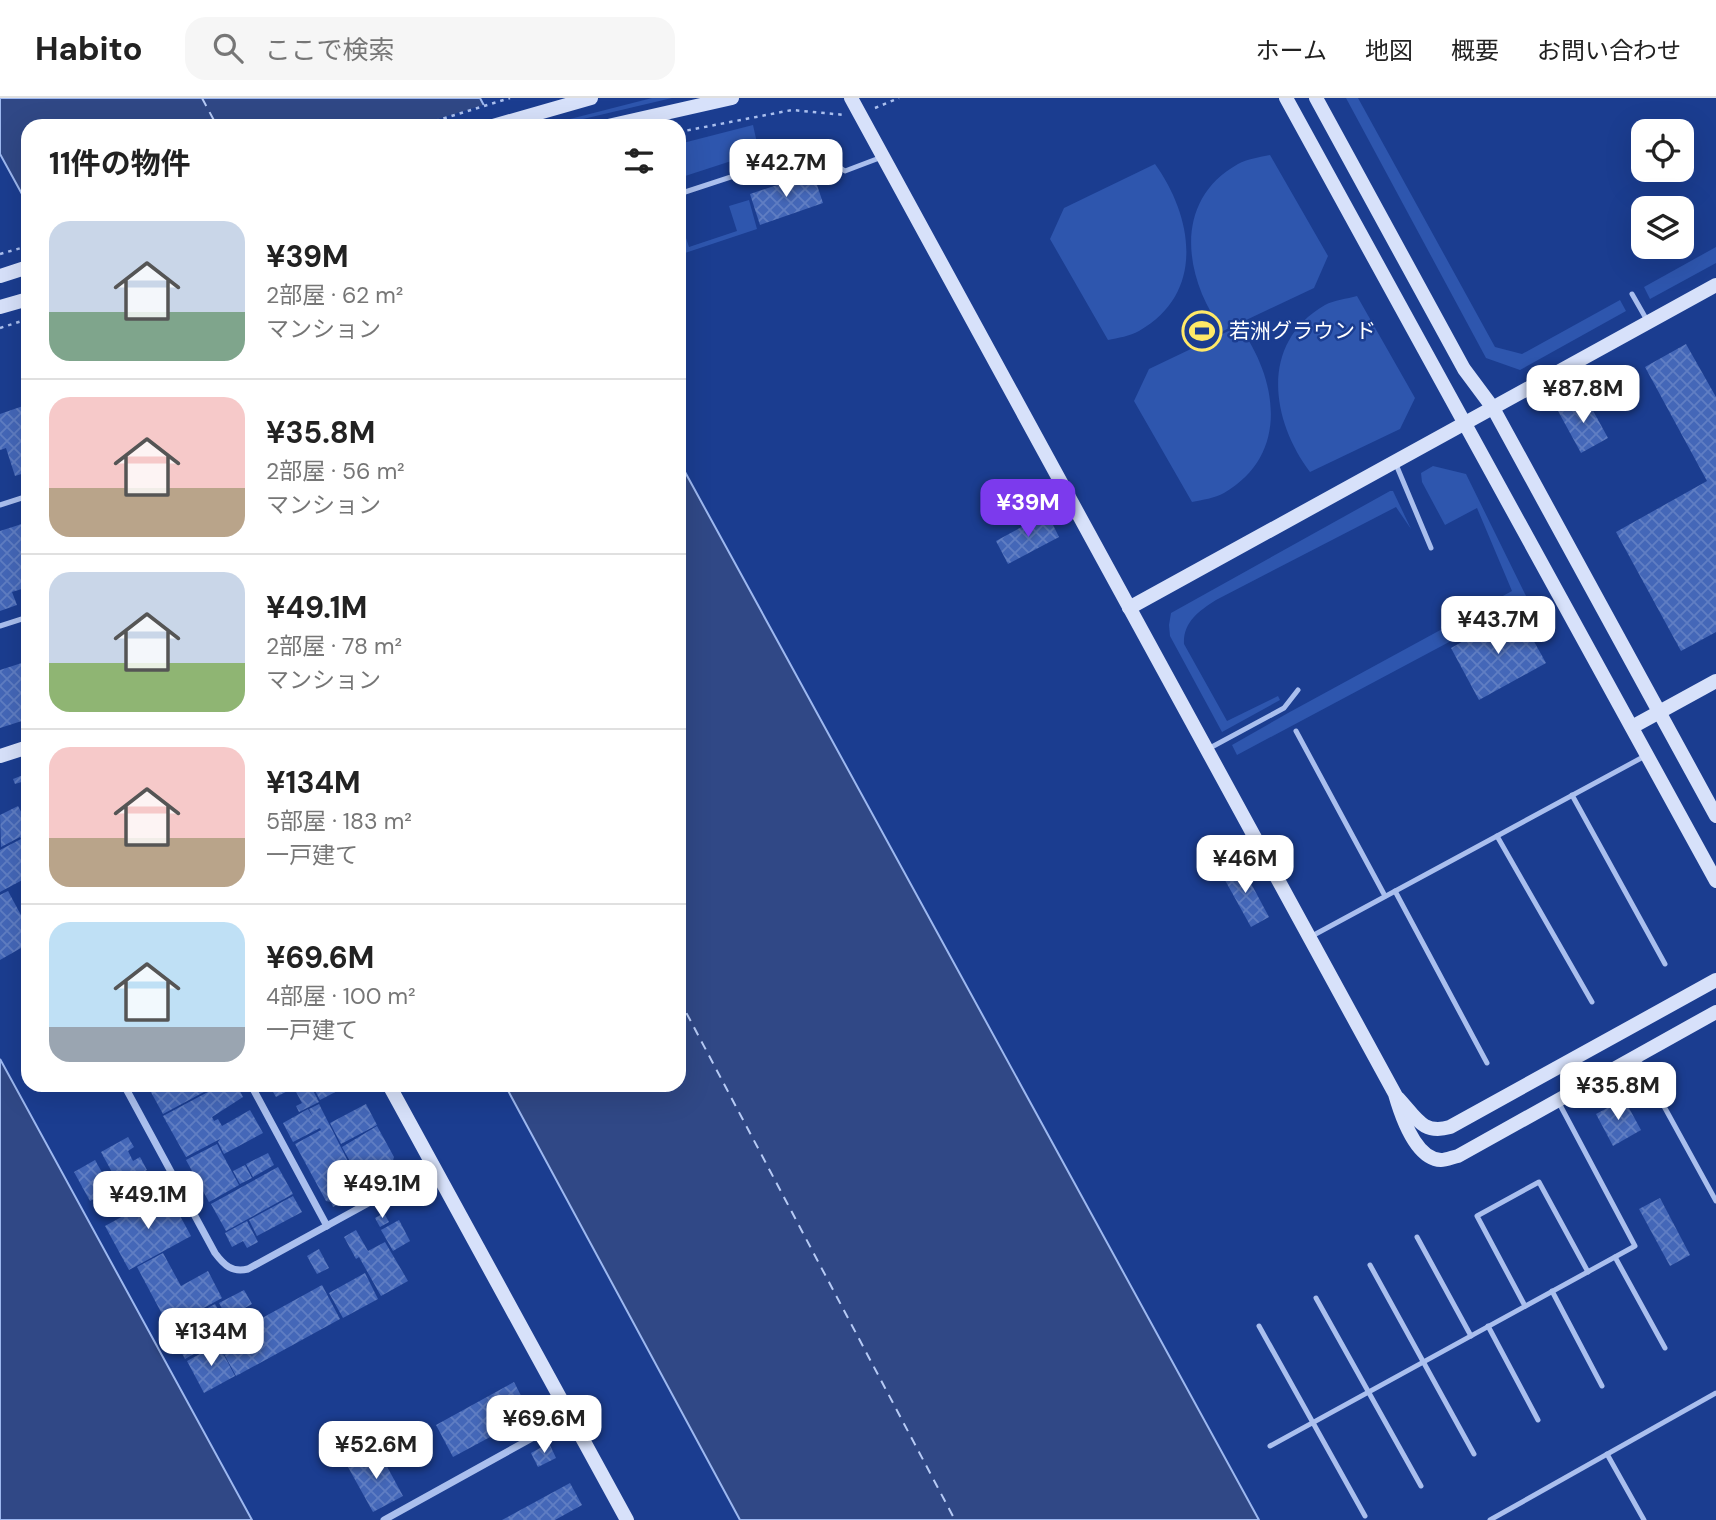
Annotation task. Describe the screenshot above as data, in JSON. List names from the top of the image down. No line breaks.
{"places":{"sports":["若洲グラウンド"]},"page":{"header":"Habito","search":"ここで検索","nav":["ホーム","地図","概要","お問い合わせ"],"heading":"11件の物件","price":["¥42.7M","¥87.8M","¥39M","¥43.7M","¥46M","¥35.8M","¥49.1M","¥49.1M","¥134M","¥69.6M","¥52.6M"],"list":[{"name":"¥39M","note":"2部屋 · 62 m² · マンション"},{"name":"¥35.8M","note":"2部屋 · 56 m² · マンション"},{"name":"¥49.1M","note":"2部屋 · 78 m² · マンション"},{"name":"¥134M","note":"5部屋 · 183 m² · 一戸建て"},{"name":"¥69.6M","note":"4部屋 · 100 m² · 一戸建て"}]}}
